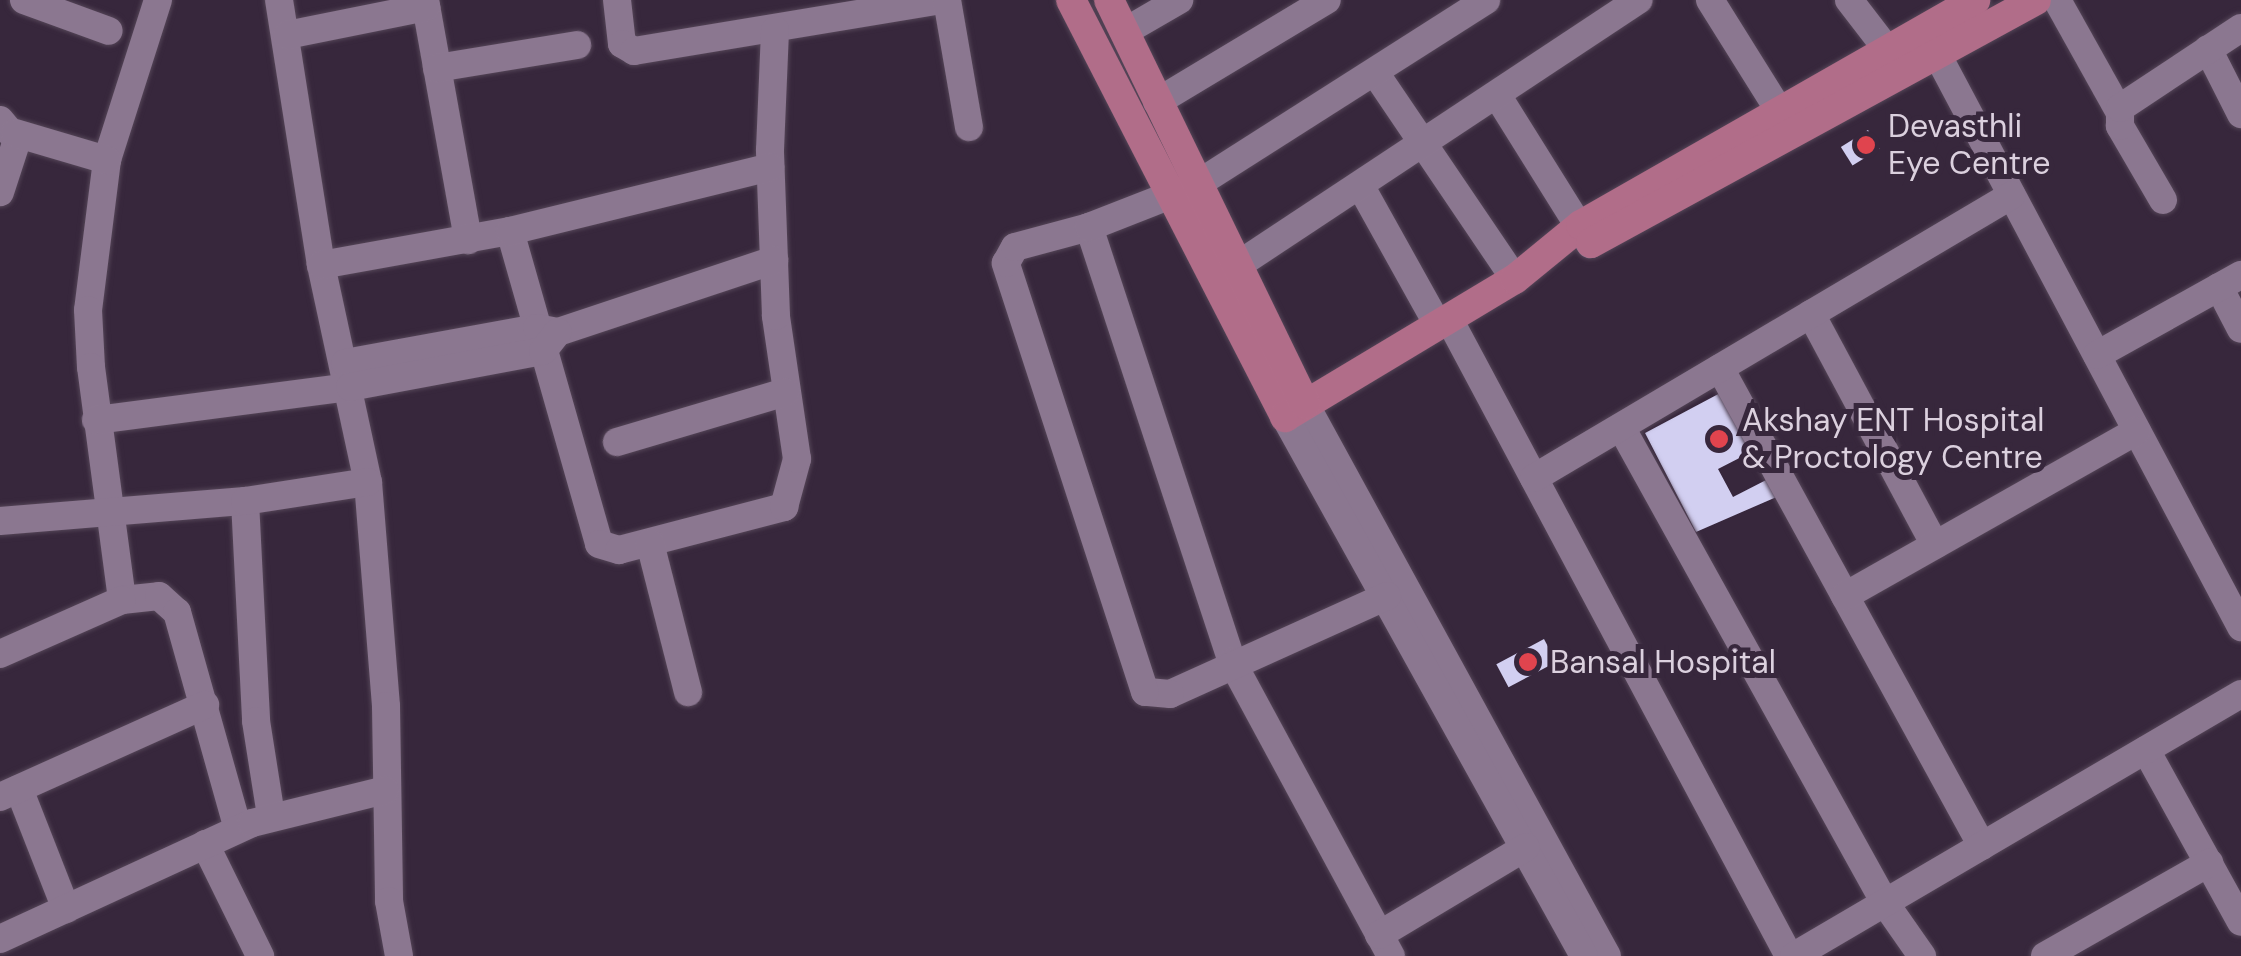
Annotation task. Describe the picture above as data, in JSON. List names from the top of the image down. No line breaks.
{"places":["Devasthli Eye Centre","Akshay ENT Hospital & Proctology Centre","Bansal Hospital"]}
